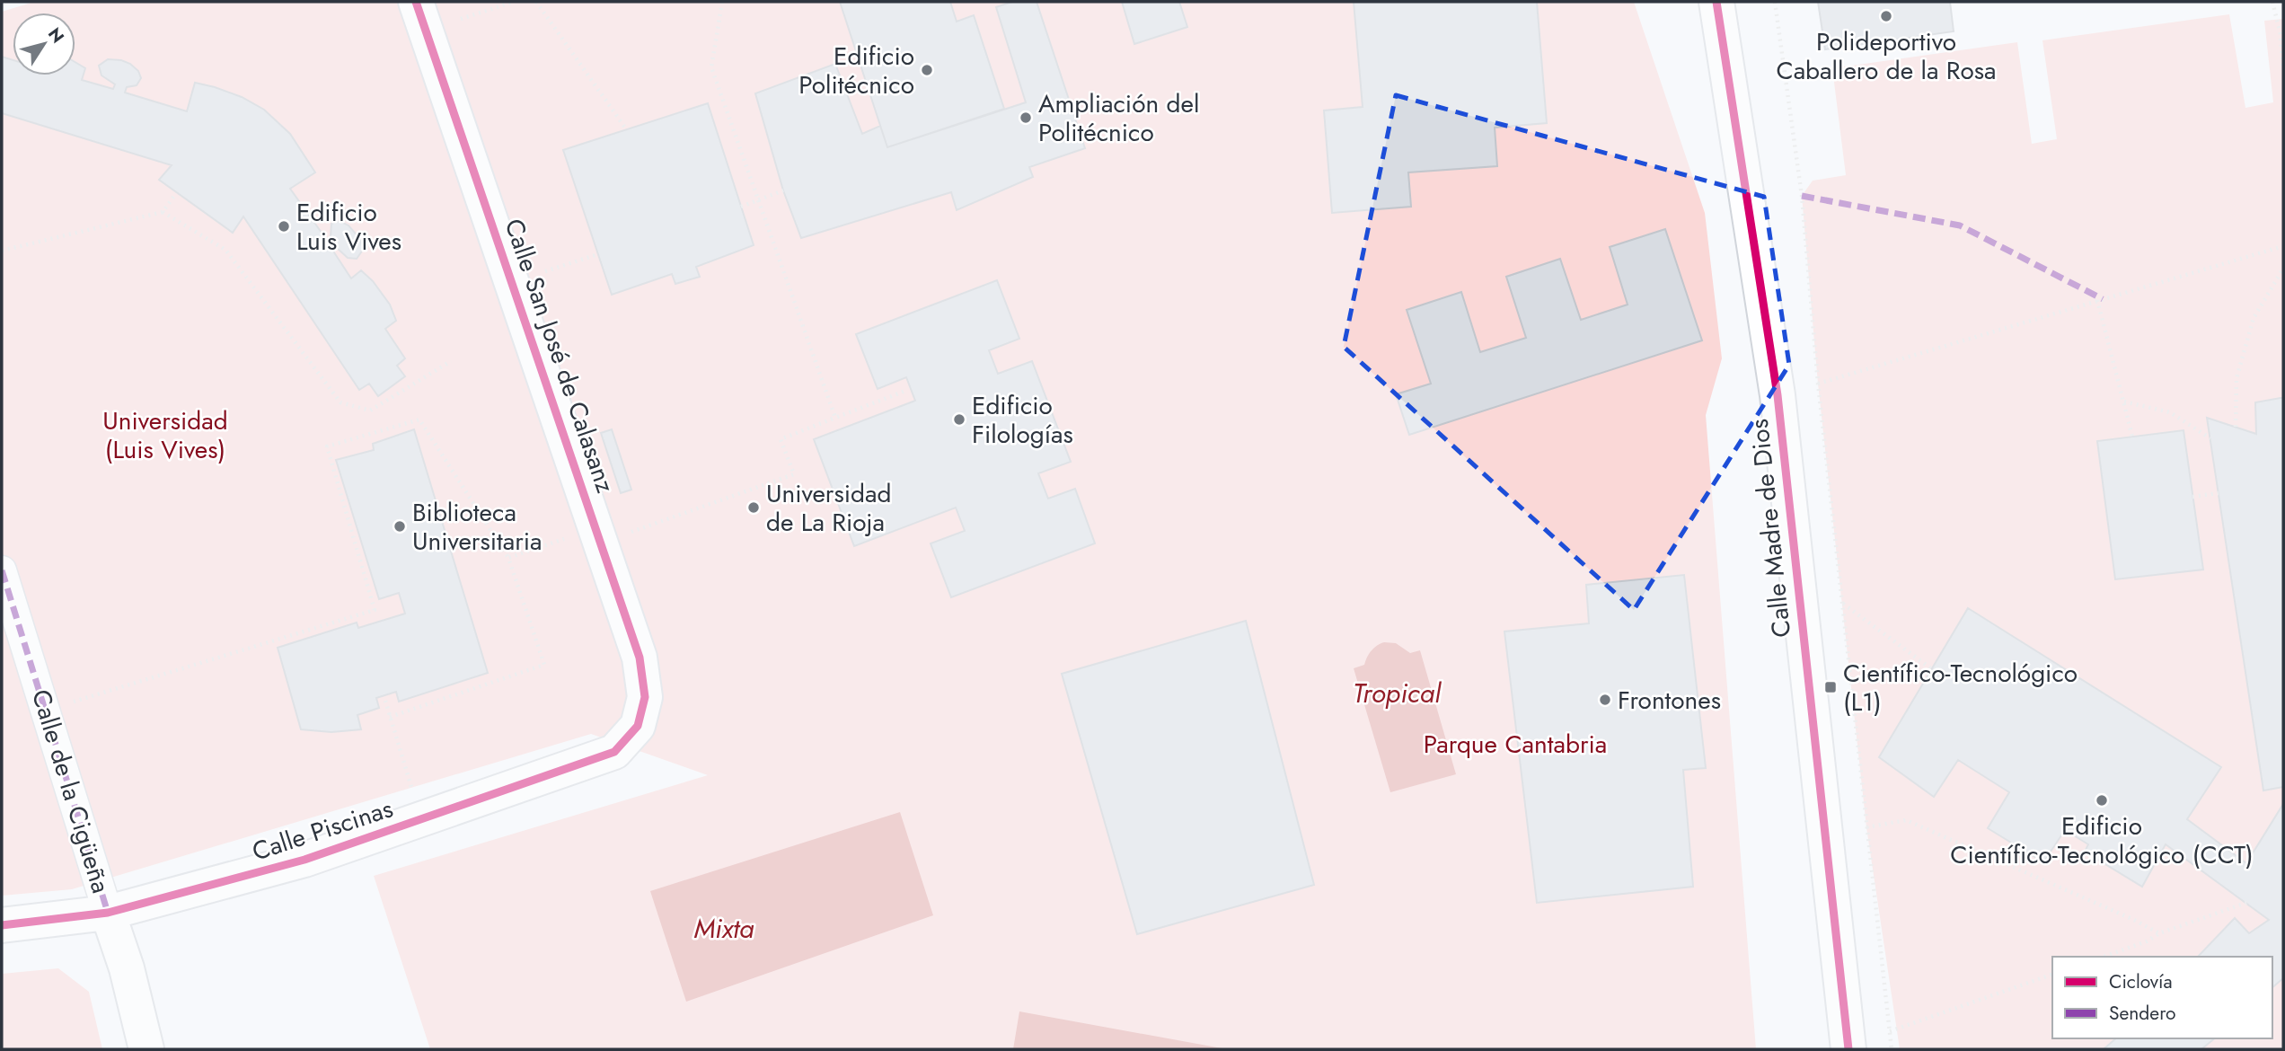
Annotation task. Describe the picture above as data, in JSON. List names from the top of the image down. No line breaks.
{"streets":{"street":["Calle San José de Calasanz","Calle Madre de Dios","Calle de la Cigüeña","Calle Piscinas"]},"crossings":[["Calle San José de Calasanz","Calle Piscinas"],["Calle de la Cigüeña","Calle Piscinas"]],"water":["Tropical","Mixta"],"parks":["Universidad (Luis Vives)","Parque Cantabria"],"places":{"other":["Polideportivo Caballero de la Rosa","Edificio Politécnico","Ampliación del Politécnico","Edificio Luis Vives","Edificio Filologías","Universidad de La Rioja","Biblioteca Universitaria","Frontones","Edificio Científico-Tecnológico (CCT)"],"transit":["Científico-Tecnológico (L1)"]},"legend":["Ciclovía","Sendero"],"north":"top right"}
